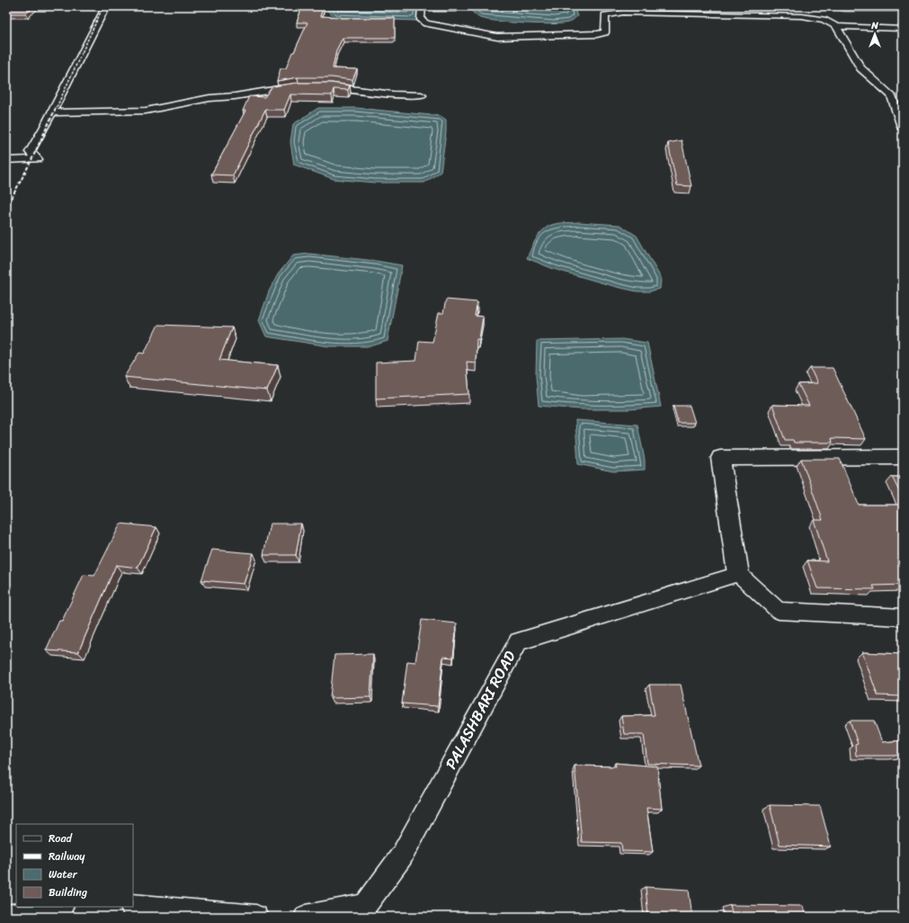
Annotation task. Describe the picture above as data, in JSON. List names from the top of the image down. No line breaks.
{"streets":{"street":["PALASHBARI ROAD"]},"legend":["Road","Railway","Water","Building"],"north":"top"}
